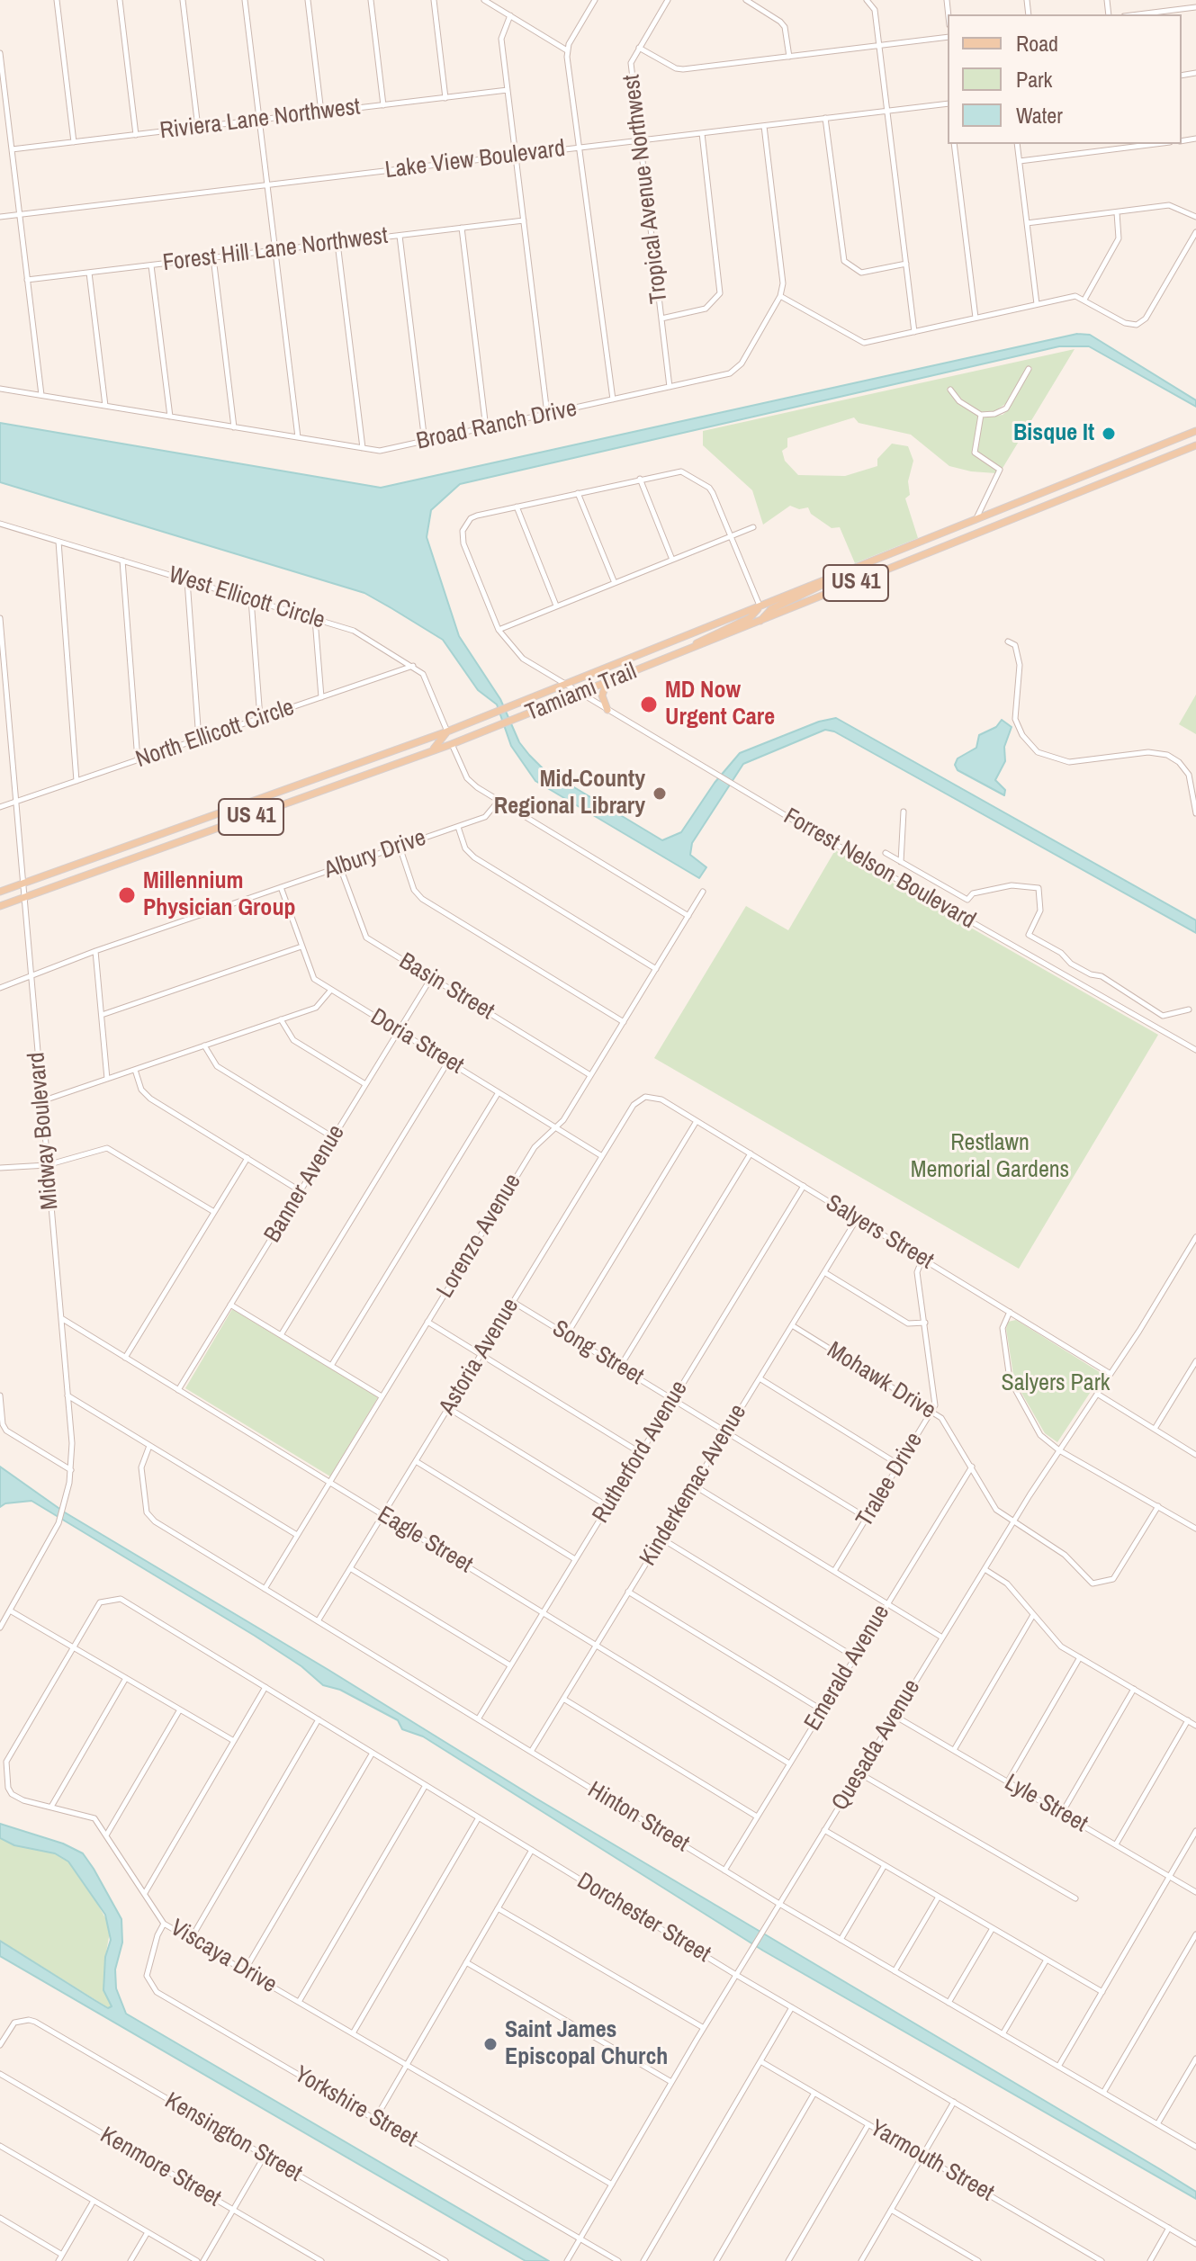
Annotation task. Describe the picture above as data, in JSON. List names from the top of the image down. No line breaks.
{"streets":{"main road":["US 41","Tamiami Trail"],"street":["Riviera Lane Northwest","Lake View Boulevard","Tropical Avenue Northwest","Forest Hill Lane Northwest","Broad Ranch Drive","West Ellicott Circle","North Ellicott Circle","Albury Drive","Forrest Nelson Boulevard","Basin Street","Doria Street","Midway Boulevard","Banner Avenue","Salyers Street","Lorenzo Avenue","Song Street","Astoria Avenue","Mohawk Drive","Rutherford Avenue","Tralee Drive","Kinderkemac Avenue","Eagle Street","Emerald Avenue","Quesada Avenue","Lyle Street","Hinton Street","Dorchester Street","Viscaya Drive","Yorkshire Street","Kensington Street","Yarmouth Street","Kenmore Street"]},"crossings":[["Lake View Boulevard","Tropical Avenue Northwest"],["Tropical Avenue Northwest","Broad Ranch Drive"],["West Ellicott Circle","Tamiami Trail"],["West Ellicott Circle","North Ellicott Circle"],["Tamiami Trail","Forrest Nelson Boulevard"],["Tamiami Trail","Midway Boulevard"],["North Ellicott Circle","Midway Boulevard"],["Albury Drive","Basin Street"],["Albury Drive","Doria Street"],["Albury Drive","Midway Boulevard"],["Basin Street","Banner Avenue"],["Basin Street","Lorenzo Avenue"],["Doria Street","Banner Avenue"],["Doria Street","Lorenzo Avenue"],["Doria Street","Astoria Avenue"],["Midway Boulevard","Eagle Street"],["Banner Avenue","Eagle Street"],["Salyers Street","Astoria Avenue"],["Salyers Street","Rutherford Avenue"],["Salyers Street","Tralee Drive"],["Salyers Street","Kinderkemac Avenue"],["Salyers Street","Quesada Avenue"],["Lorenzo Avenue","Eagle Street"],["Lorenzo Avenue","Hinton Street"],["Song Street","Astoria Avenue"],["Song Street","Rutherford Avenue"],["Song Street","Tralee Drive"],["Song Street","Kinderkemac Avenue"],["Astoria Avenue","Eagle Street"],["Astoria Avenue","Hinton Street"],["Mohawk Drive","Tralee Drive"],["Mohawk Drive","Kinderkemac Avenue"],["Mohawk Drive","Emerald Avenue"],["Mohawk Drive","Quesada Avenue"],["Rutherford Avenue","Eagle Street"],["Rutherford Avenue","Hinton Street"],["Kinderkemac Avenue","Eagle Street"],["Kinderkemac Avenue","Hinton Street"],["Eagle Street","Emerald Avenue"],["Emerald Avenue","Hinton Street"],["Quesada Avenue","Lyle Street"],["Quesada Avenue","Hinton Street"],["Quesada Avenue","Dorchester Street"],["Quesada Avenue","Viscaya Drive"],["Quesada Avenue","Yorkshire Street"],["Dorchester Street","Viscaya Drive"],["Viscaya Drive","Yorkshire Street"]],"parks":["Restlawn Memorial Gardens","Salyers Park"],"places":["Bisque It","MD Now Urgent Care","Mid-County Regional Library","Millennium Physician Group","Saint James Episcopal Church"],"legend":["Road","Park","Water"]}
